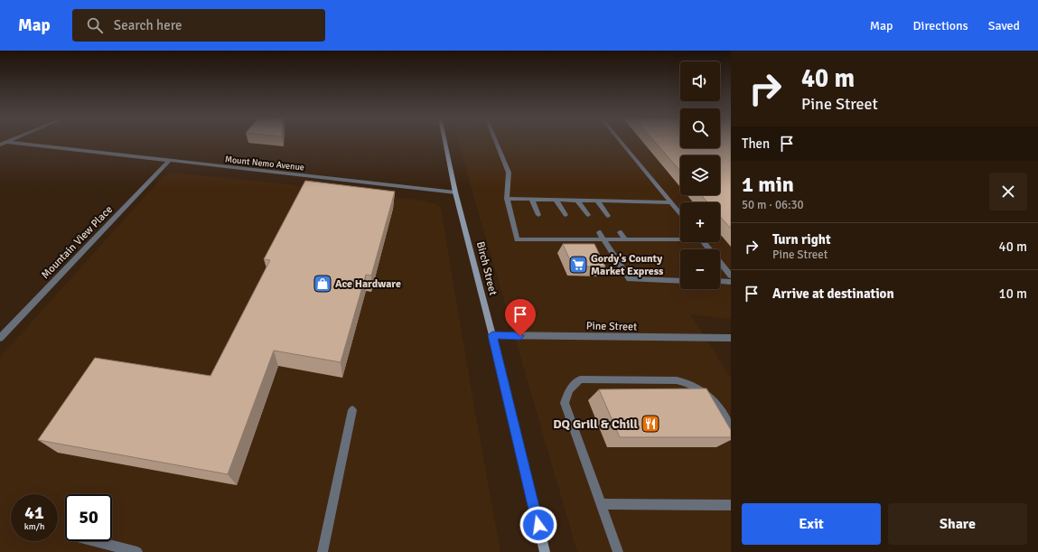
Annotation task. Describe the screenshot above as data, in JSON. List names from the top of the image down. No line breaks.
{"streets":{"main road":["Birch Street"],"street":["Mount Nemo Avenue","Mountain View Place","Pine Street"]},"crossings":[["Mount Nemo Avenue","Mountain View Place"],["Mount Nemo Avenue","Birch Street"],["Birch Street","Pine Street"]],"places":{"supermarket":["Gordy's County Market Express"],"shop":["Ace Hardware"],"restaurant":["DQ Grill & Chill"]},"page":{"header":"Map","search":"Search here","nav":["Map","Directions","Saved"],"turn":["40 m","Pine Street"],"map_buttons":["+","−"],"then":"Then","heading":["1 min","50 m · 06:30"],"list":[{"name":"Turn right","note":"Pine Street","value":"40 m"},{"name":"Arrive at destination","value":"10 m"}],"speed":"41 km/h","limit":"50","buttons":["Exit","Share"]}}
